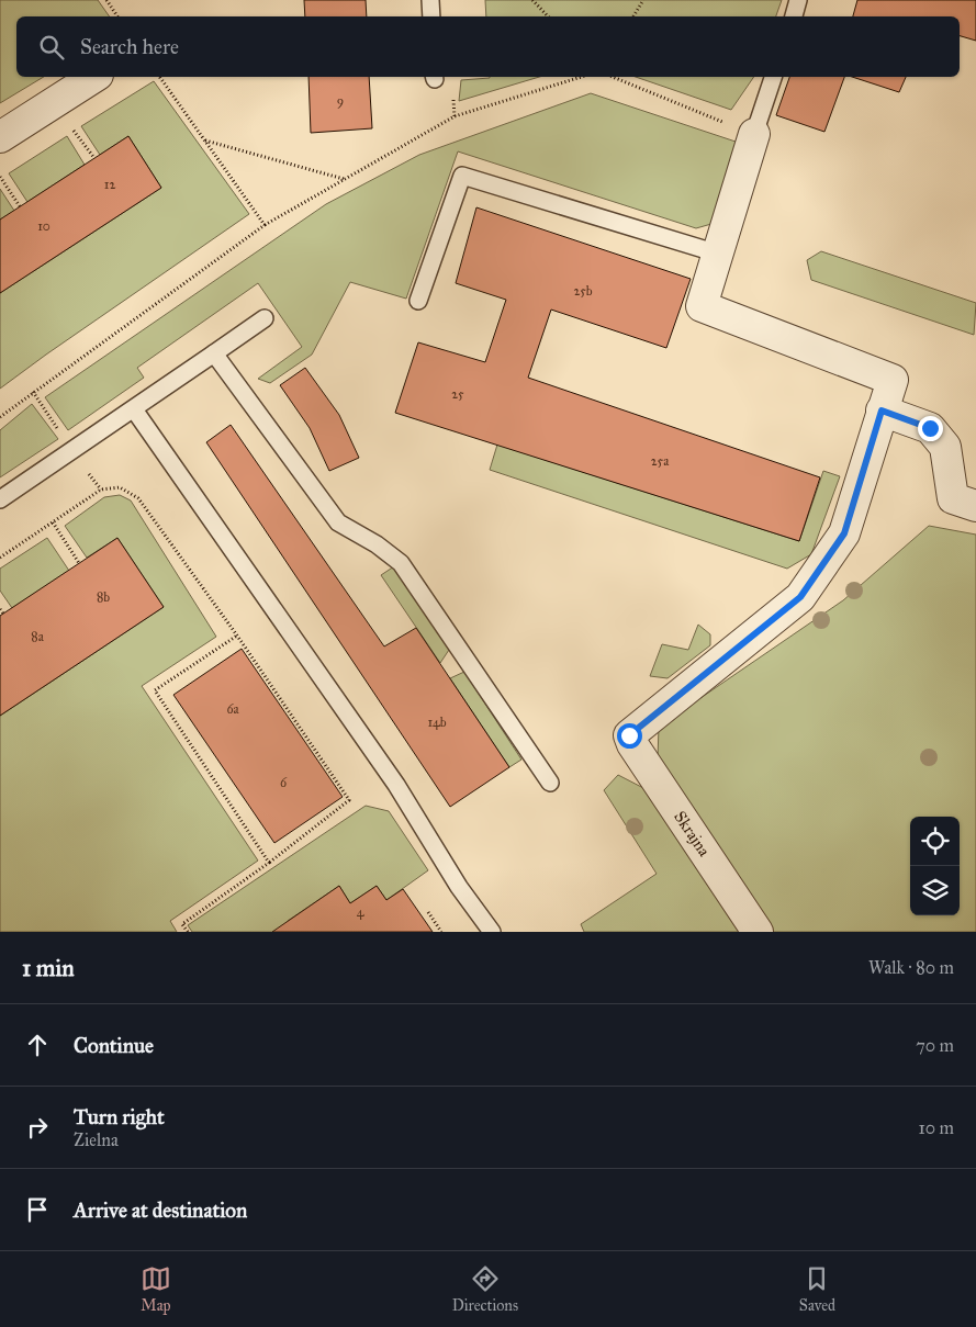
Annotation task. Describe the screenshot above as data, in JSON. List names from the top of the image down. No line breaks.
{"streets":{"street":["Skrajna"]},"house_numbers":["9","12","10","25b","25","25a","8b","8a","6a","14b","6","4"],"page":{"search":"Search here","heading":["1 min","Walk · 80 m"],"list":[["Continue","70 m"],["Turn right","Zielna","10 m"],"Arrive at destination"],"nav":["Map","Directions","Saved"]}}
